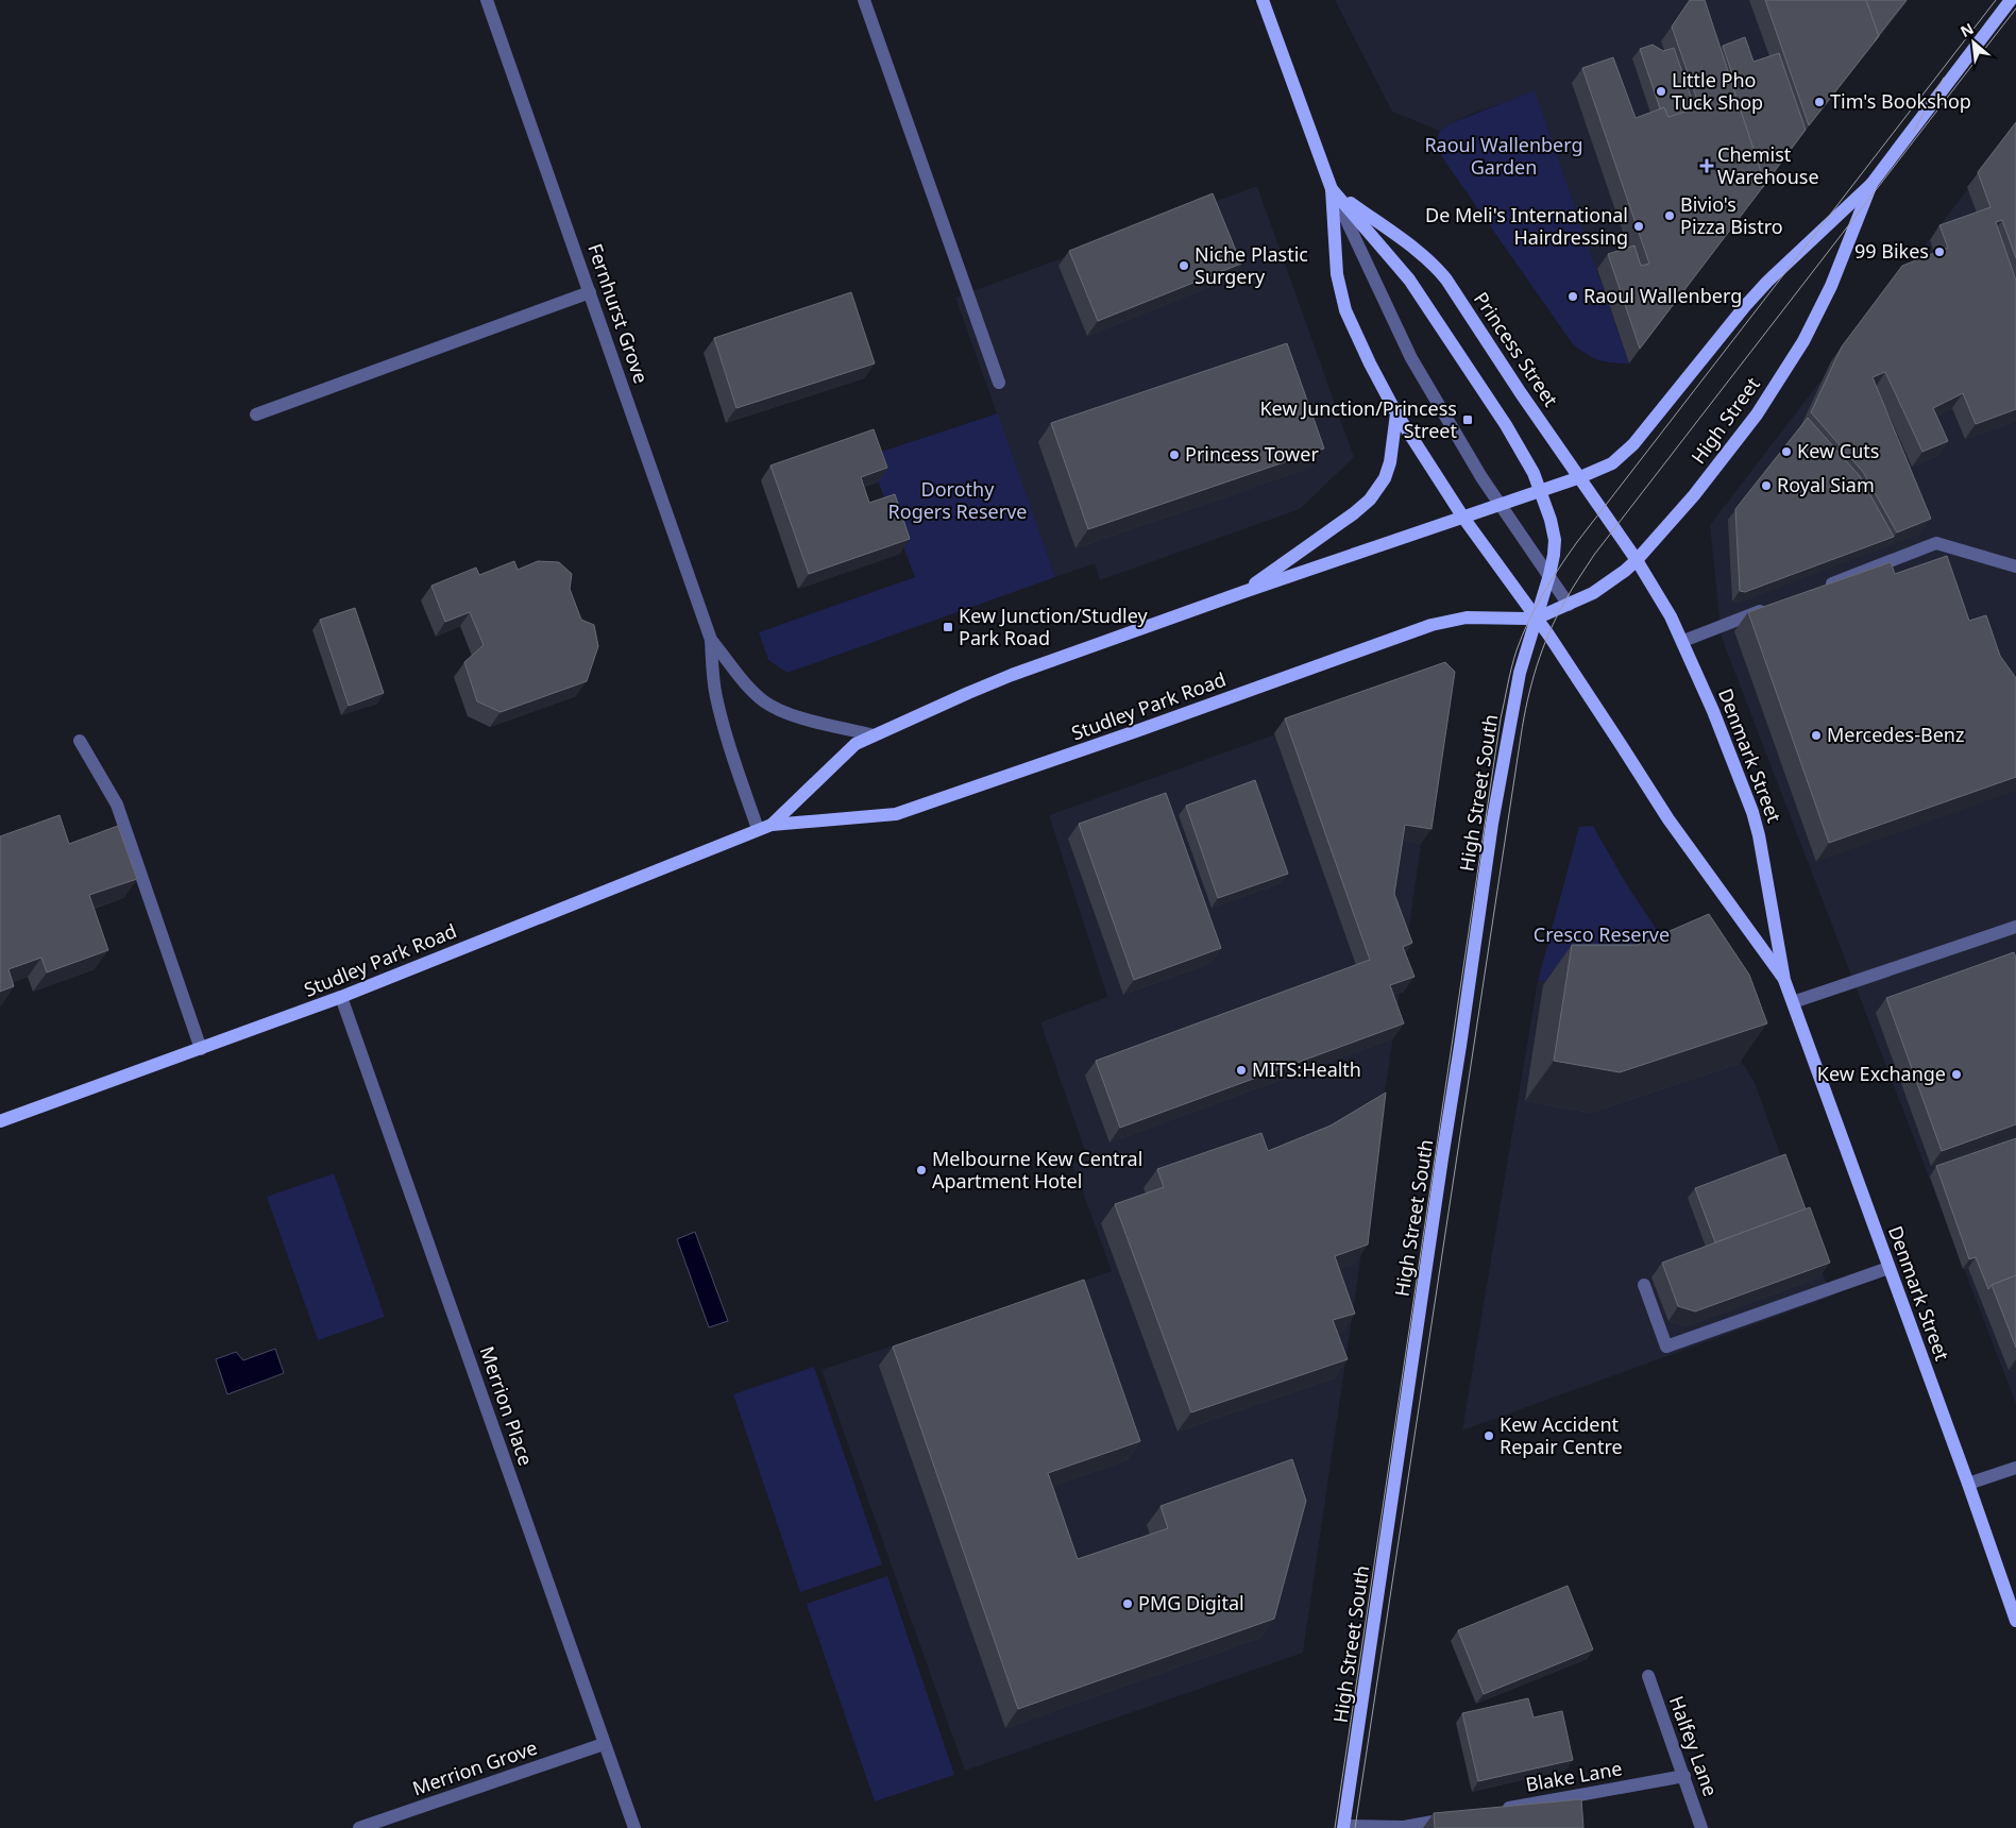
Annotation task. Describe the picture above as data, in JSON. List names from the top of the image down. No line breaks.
{"streets":{"main road":["Princess Street","High Street","Studley Park Road","Denmark Street","High Street South"],"street":["Fernhurst Grove","Merrion Place","Halfey Lane","Merrion Grove","Blake Lane"]},"crossings":[["Fernhurst Grove","Studley Park Road"],["Princess Street","High Street"],["Princess Street","Denmark Street"],["High Street","Studley Park Road"],["High Street","Denmark Street"],["High Street","High Street South"],["Studley Park Road","Denmark Street"],["Studley Park Road","High Street South"],["Studley Park Road","Merrion Place"],["Denmark Street","High Street South"],["Merrion Place","Merrion Grove"],["Halfey Lane","Blake Lane"]],"parks":["Raoul Wallenberg Garden","Dorothy Rogers Reserve","Cresco Reserve"],"places":{"other":["Little Pho Tuck Shop","Tim's Bookshop","Bivio's Pizza Bistro","De Meli's International Hairdressing","99 Bikes","Niche Plastic Surgery","Raoul Wallenberg","Kew Cuts","Princess Tower","Royal Siam","Mercedes-Benz","MITS:Health","Kew Exchange","Melbourne Kew Central Apartment Hotel","Kew Accident Repair Centre","PMG Digital"],"health":["Chemist Warehouse"],"transit":["Kew Junction/Princess Street","Kew Junction/Studley Park Road"]},"north":"top left"}
